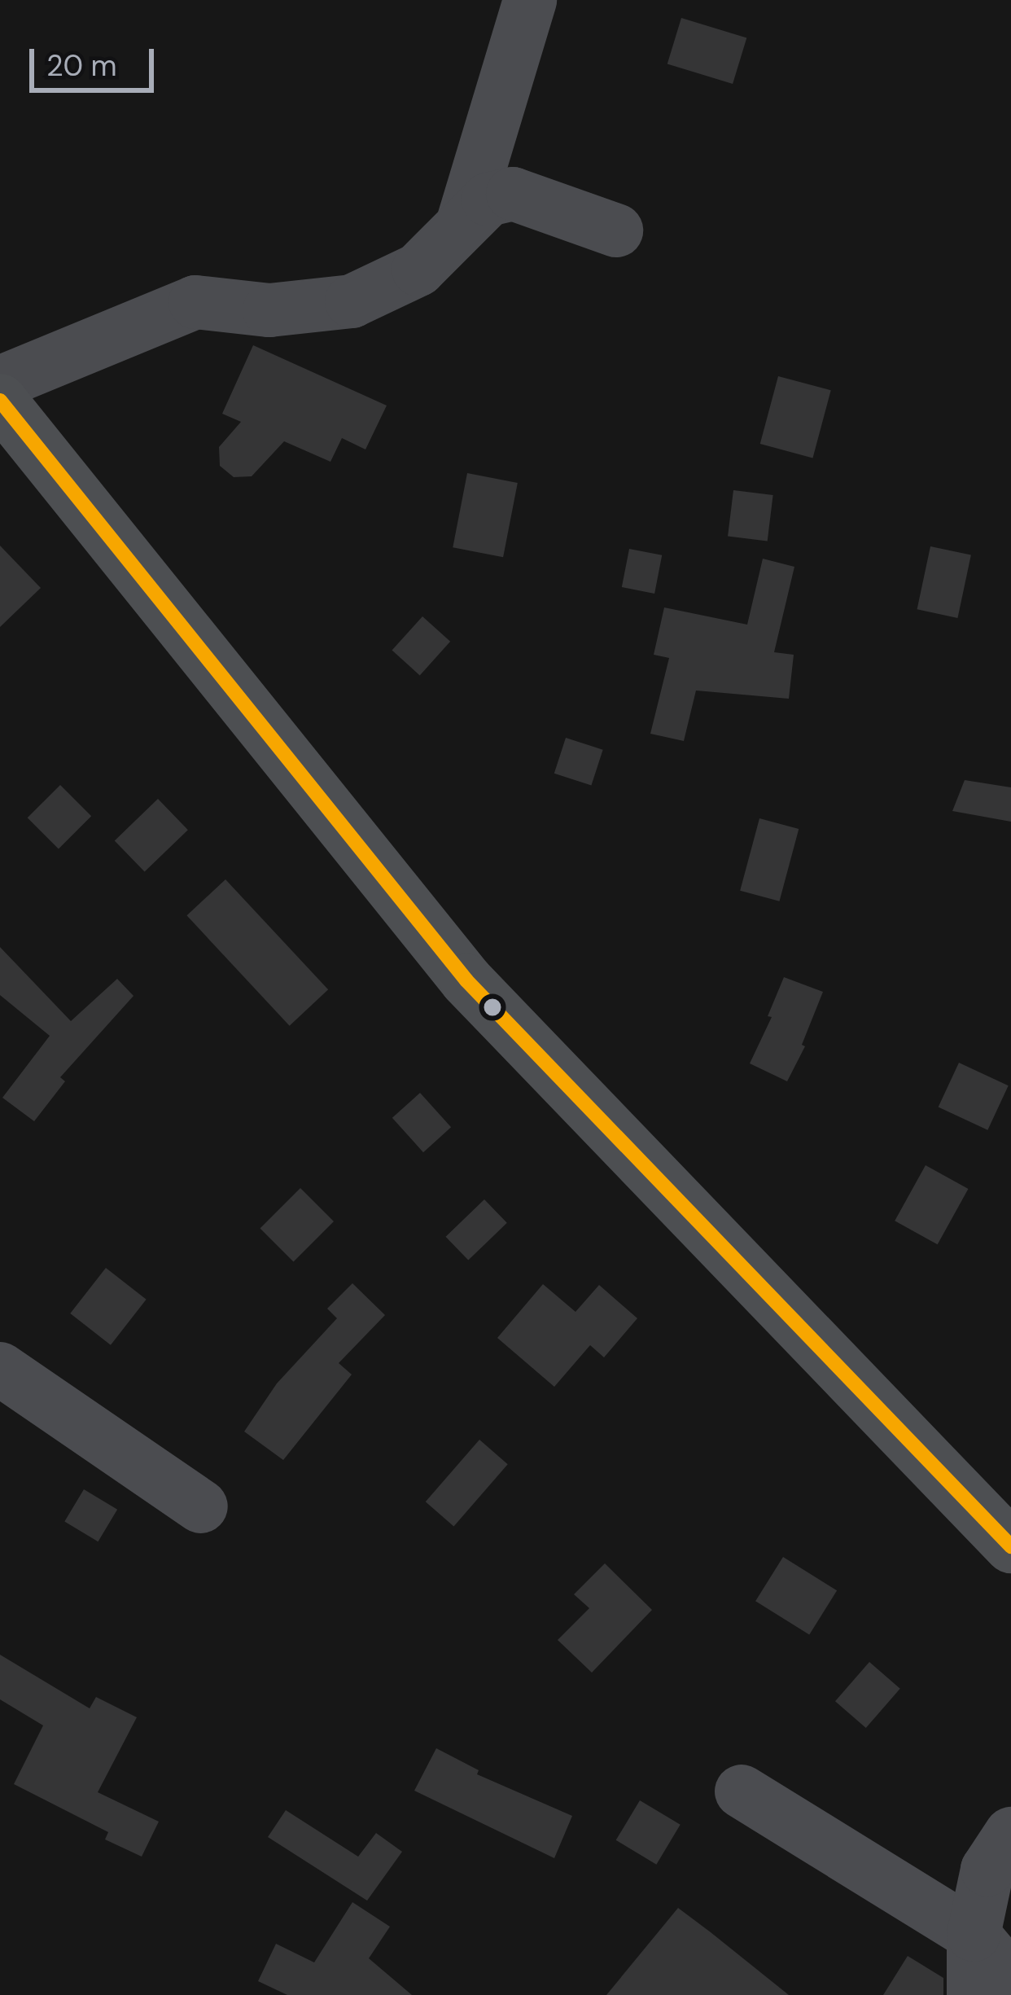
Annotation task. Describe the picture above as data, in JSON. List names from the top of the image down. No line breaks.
{"scale_bar":"20 m"}
